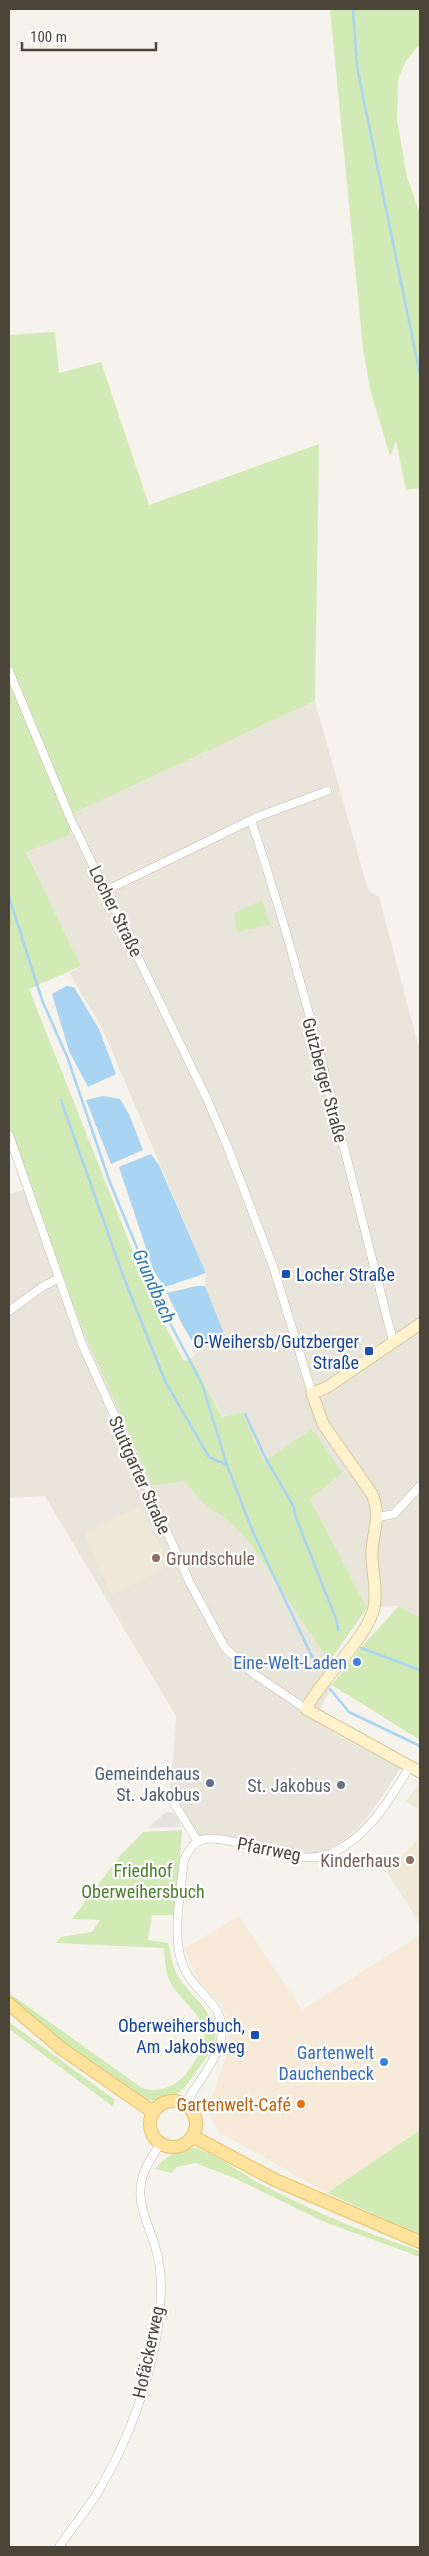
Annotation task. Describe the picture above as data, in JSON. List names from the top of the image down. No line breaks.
{"streets":{"street":["Locher Straße","Gutzberger Straße","Stuttgarter Straße","Pfarrweg","Hofäckerweg"]},"crossings":[["Locher Straße","Stuttgarter Straße"],["Stuttgarter Straße","Pfarrweg"]],"water":["Grundbach"],"parks":["Friedhof Oberweihersbuch"],"places":{"transit":["Locher Straße","O-Weihersb/Gutzberger Straße","Oberweihersbuch, Am Jakobsweg"],"other":["Grundschule","Eine-Welt-Laden","Gemeindehaus St. Jakobus","St. Jakobus","Kinderhaus","Gartenwelt Dauchenbeck","Gartenwelt-Café"]},"scale_bar":"100 m"}
